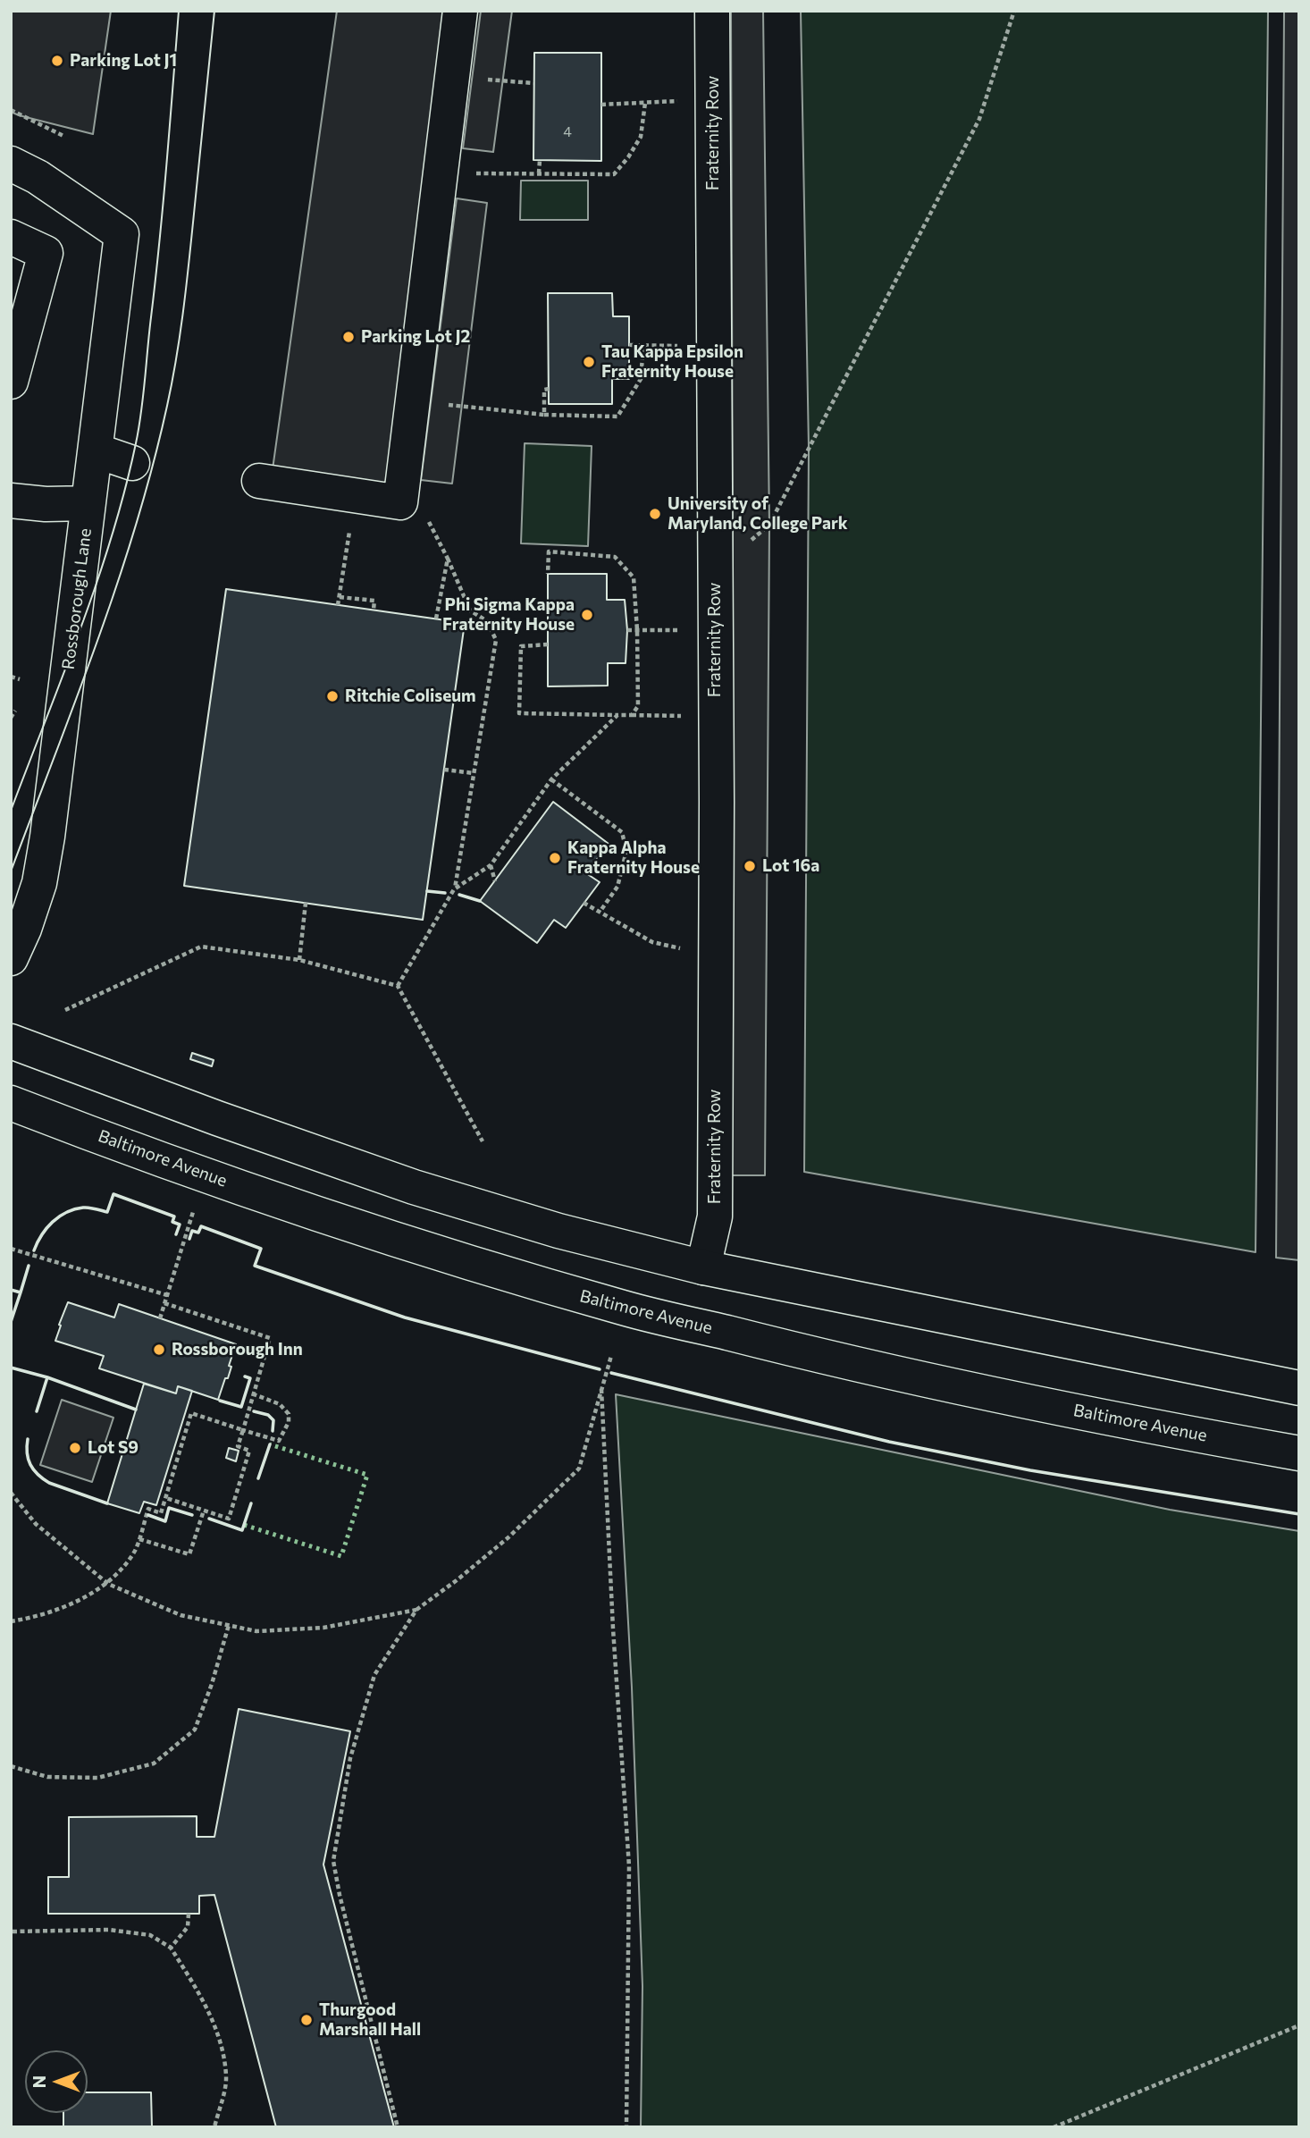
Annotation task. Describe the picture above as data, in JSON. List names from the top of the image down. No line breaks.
{"streets":{"main road":["Fraternity Row","Rossborough Lane","Baltimore Avenue"]},"places":["Parking Lot J1","Parking Lot J2","Tau Kappa Epsilon Fraternity House","University of Maryland, College Park","Phi Sigma Kappa Fraternity House","Ritchie Coliseum","Kappa Alpha Fraternity House","Lot 16a","Rossborough Inn","Lot S9","Thurgood Marshall Hall"],"house_numbers":["4"],"north":"left"}
